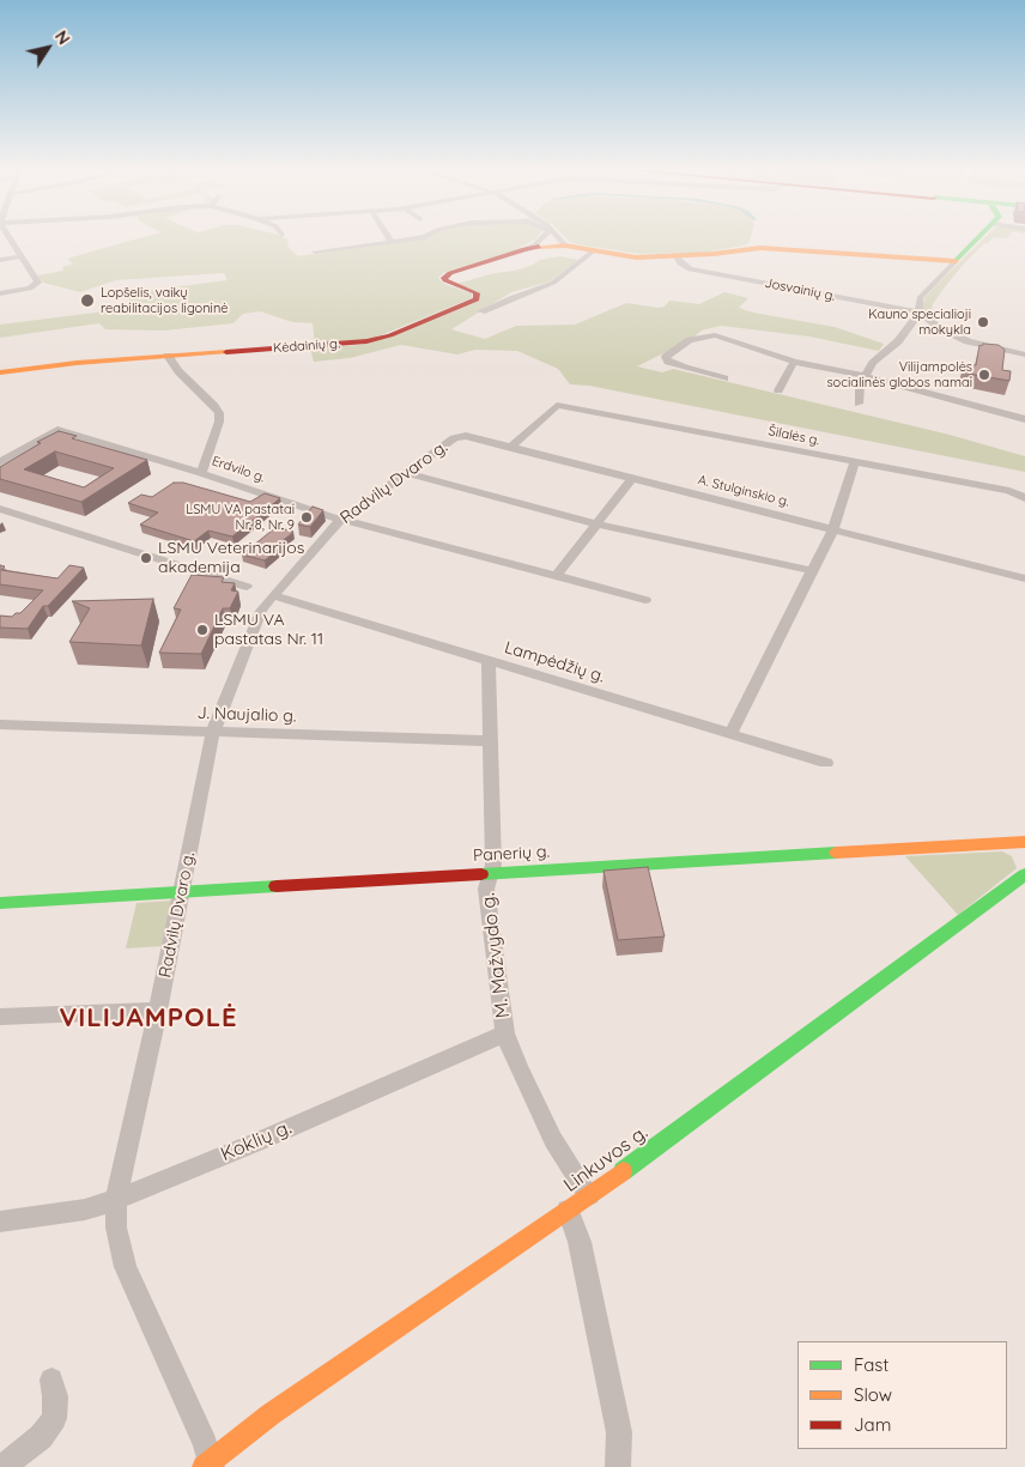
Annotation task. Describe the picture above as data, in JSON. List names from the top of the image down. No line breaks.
{"streets":{"main road":["Kėdainių g.","Panerių g.","Linkuvos g."],"street":["Josvainių g.","Šilalės g.","Erdvilo g.","Radvilų Dvaro g.","A. Stulginskio g.","Lampėdžių g.","J. Naujalio g.","M. Mažvydo g.","Koklių g."]},"crossings":[["Šilalės g.","A. Stulginskio g."],["Erdvilo g.","Radvilų Dvaro g."],["Radvilų Dvaro g.","A. Stulginskio g."],["Radvilų Dvaro g.","Lampėdžių g."],["Radvilų Dvaro g.","J. Naujalio g."],["Radvilų Dvaro g.","Panerių g."],["Radvilų Dvaro g.","Koklių g."],["Radvilų Dvaro g.","Linkuvos g."],["Lampėdžių g.","M. Mažvydo g."],["J. Naujalio g.","M. Mažvydo g."],["Panerių g.","M. Mažvydo g."],["M. Mažvydo g.","Koklių g."],["M. Mažvydo g.","Linkuvos g."]],"districts":["VILIJAMPOLĖ"],"places":["Lopšelis, vaikų reabilitacijos ligoninė","Kauno specialioji mokykla","Vilijampolės socialinės globos namai","LSMU VA pastatai Nr. 8, Nr. 9","LSMU Veterinarijos akademija","LSMU VA pastatas Nr. 11"],"legend":["Fast","Slow","Jam"],"north":"top right"}
